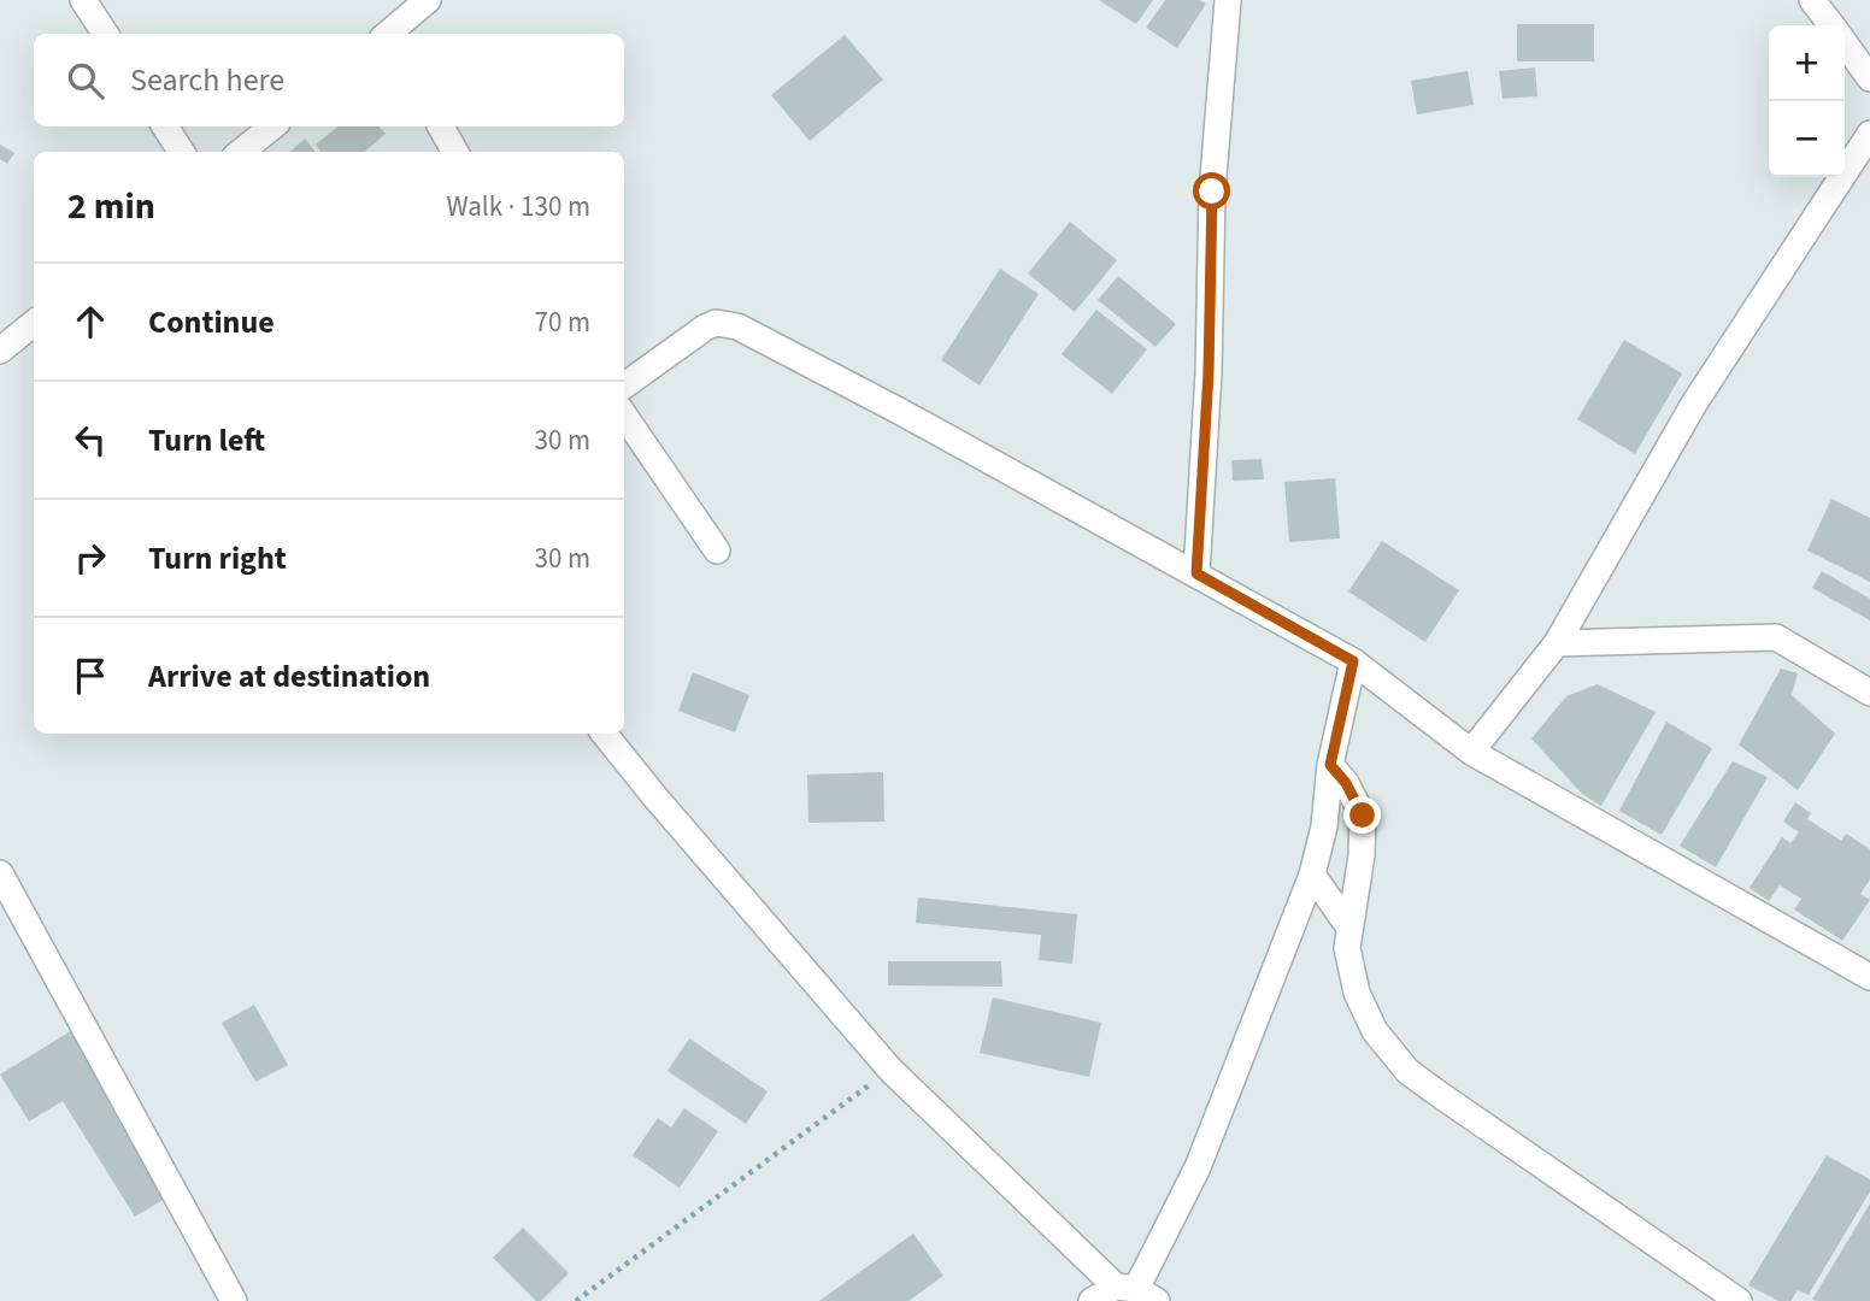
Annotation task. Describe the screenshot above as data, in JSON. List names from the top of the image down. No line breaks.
{"page":{"map_buttons":["+","−"],"search":"Search here","heading":["2 min","Walk · 130 m"],"list":[["Continue","70 m"],["Turn left","30 m"],["Turn right","30 m"],"Arrive at destination"]}}
